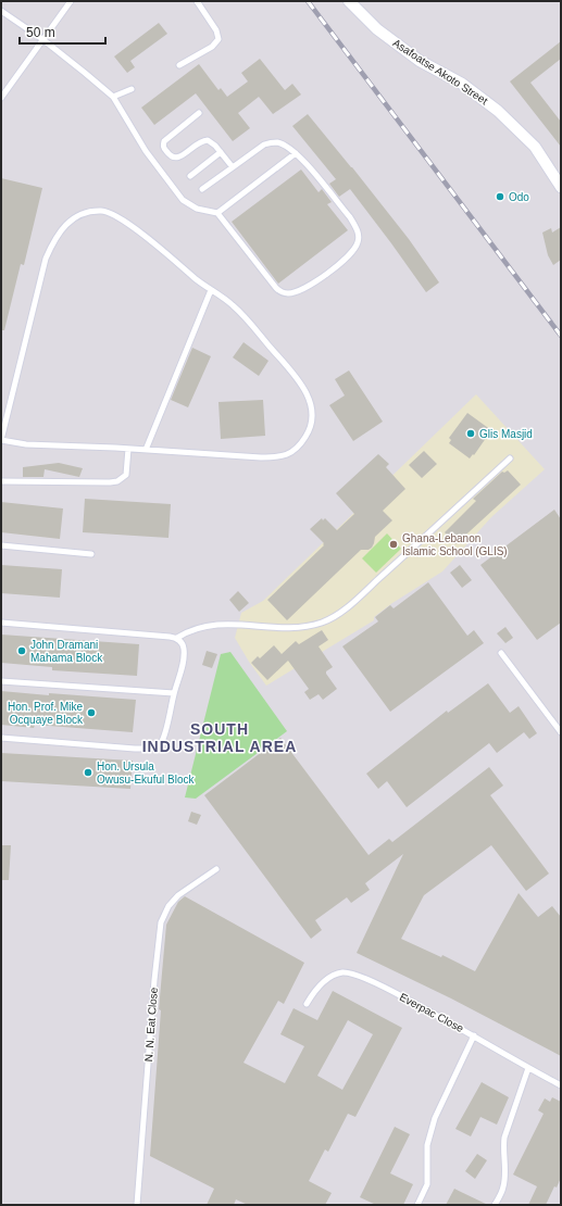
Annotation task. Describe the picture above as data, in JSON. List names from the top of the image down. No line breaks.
{"streets":{"street":["Asafoatse Akoto Street"],"lane":["Everpac Close","N. N. Eat Close"]},"districts":["SOUTH INDUSTRIAL AREA"],"places":["Odo","Glis Masjid","Ghana-Lebanon Islamic School (GLIS)","John Dramani Mahama Block","Hon. Prof. Mike Ocquaye Block","Hon. Ursula Owusu-Ekuful Block"],"scale_bar":"50 m"}
